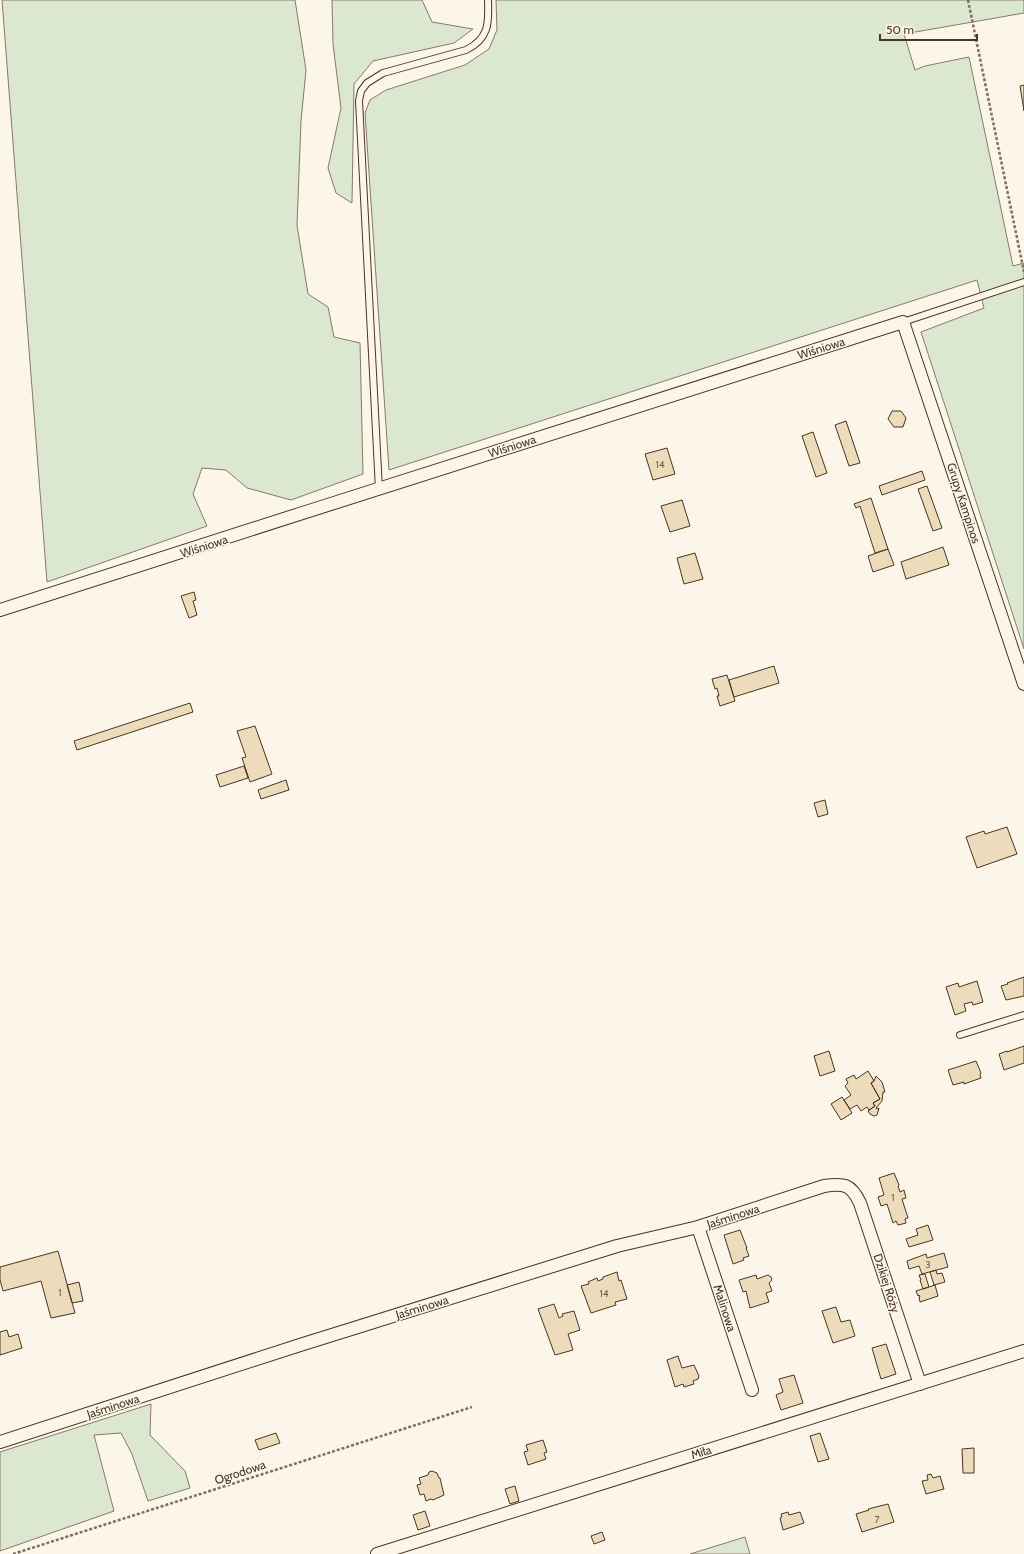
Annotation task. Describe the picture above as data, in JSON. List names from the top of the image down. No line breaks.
{"streets":{"street":["Wiśniowa","Grupy Kampinos","Jaśminowa","Dzikiej Róży","Malinowa","Miła"],"path":["Ogrodowa"]},"crossings":[["Wiśniowa","Grupy Kampinos"],["Jaśminowa","Dzikiej Róży"],["Jaśminowa","Malinowa"],["Dzikiej Róży","Miła"]],"house_numbers":["14","1","3","1","14","7"],"scale_bar":"50 m"}
